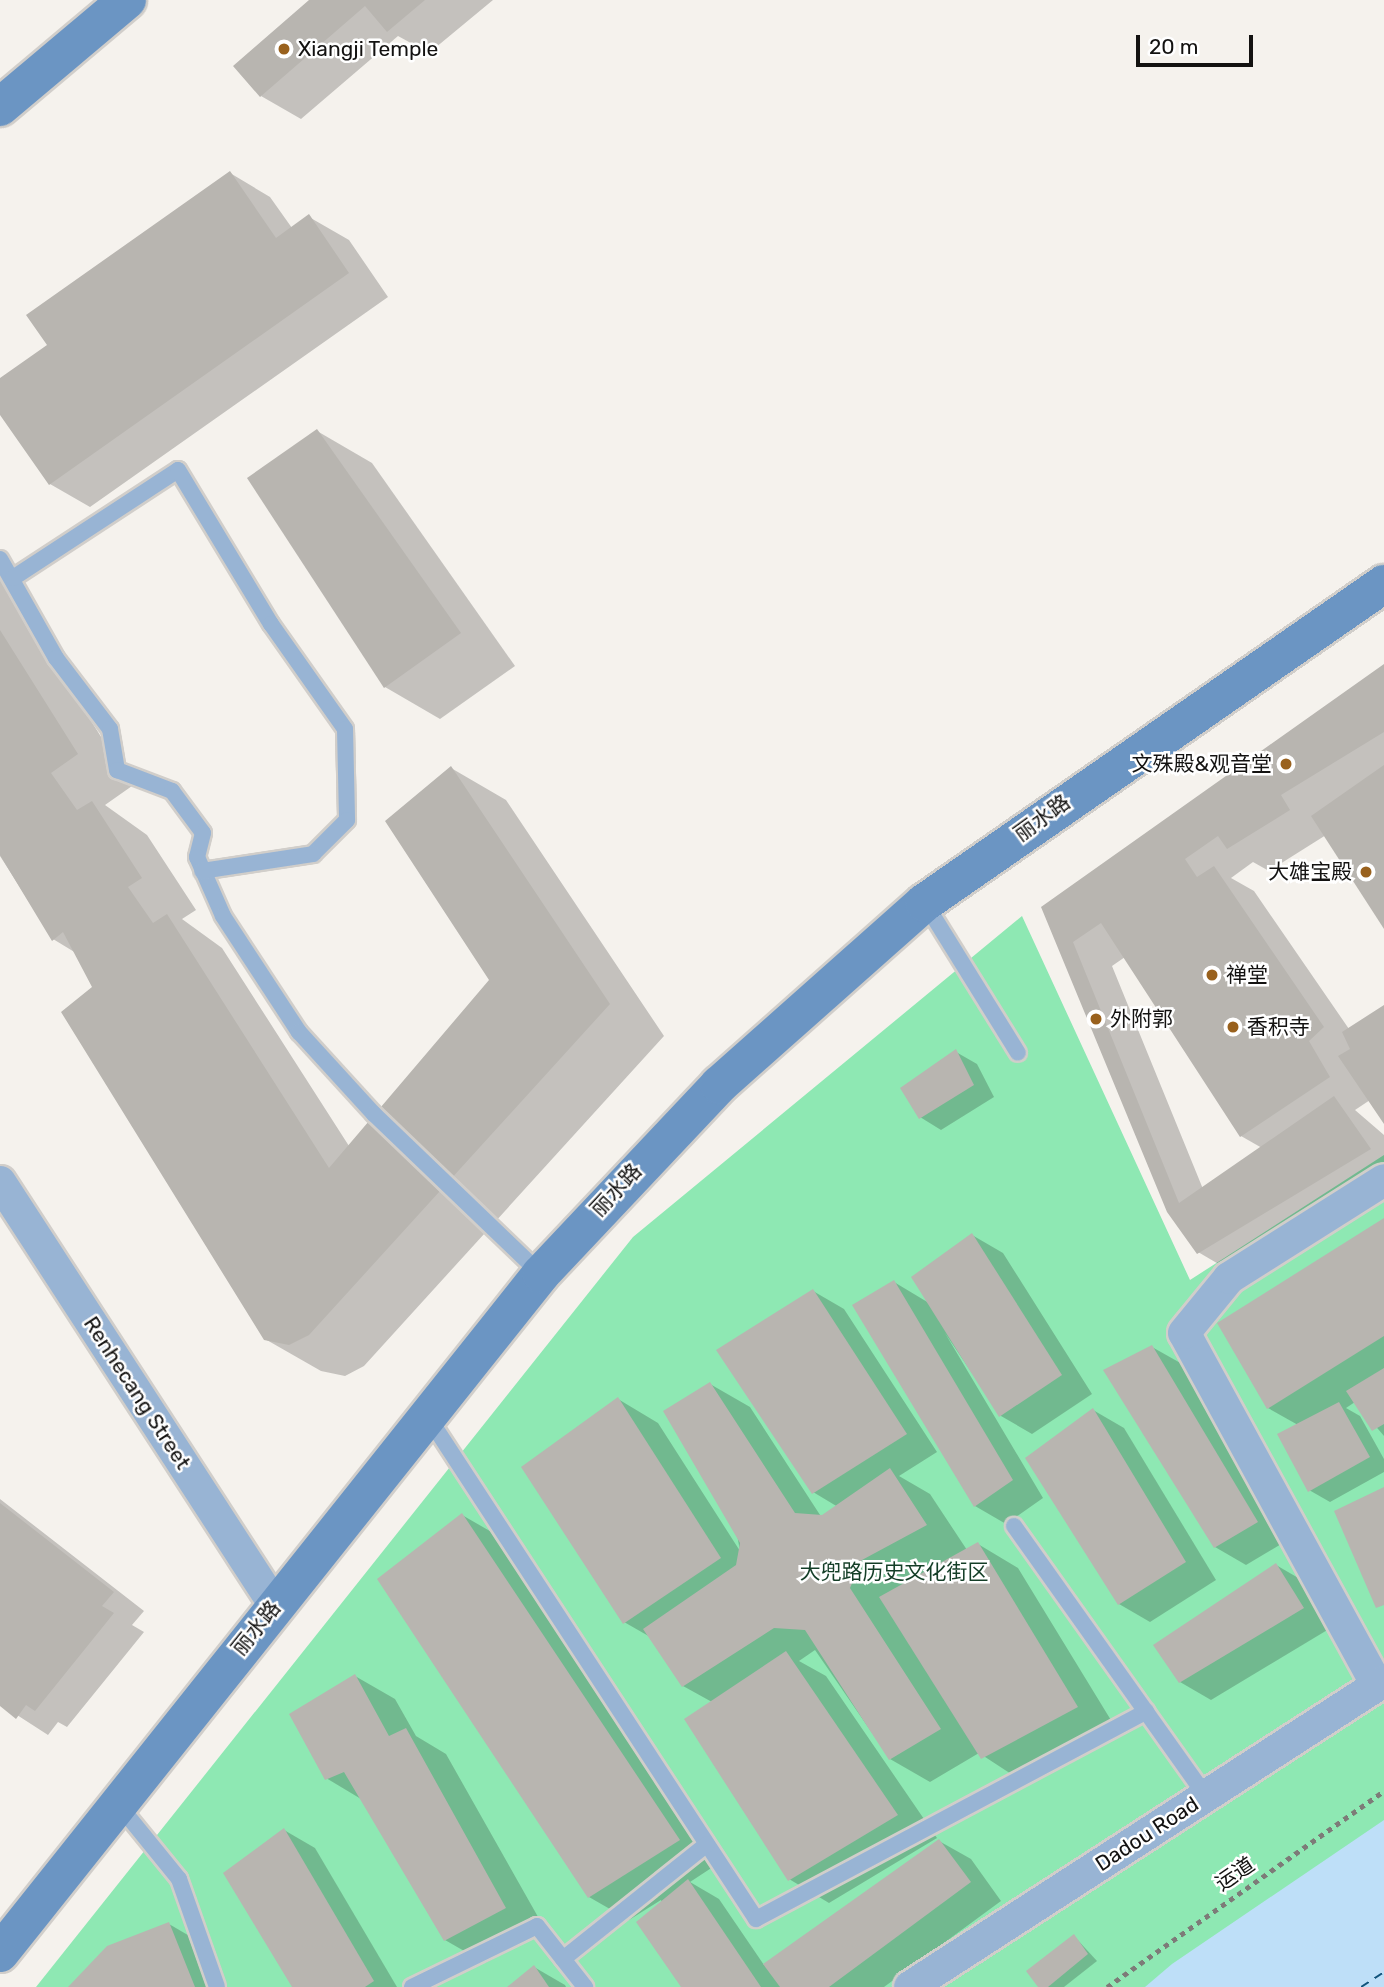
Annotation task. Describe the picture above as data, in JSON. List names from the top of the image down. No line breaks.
{"streets":{"street":["丽水路","Renhecang Street","Dadou Road"],"path":["运道"]},"crossings":[["丽水路","Renhecang Street"]],"parks":["大兜路历史文化街区"],"places":["Xiangji Temple","文殊殿&观音堂","大雄宝殿","禅堂","外附郭","香积寺"],"scale_bar":"20 m"}
